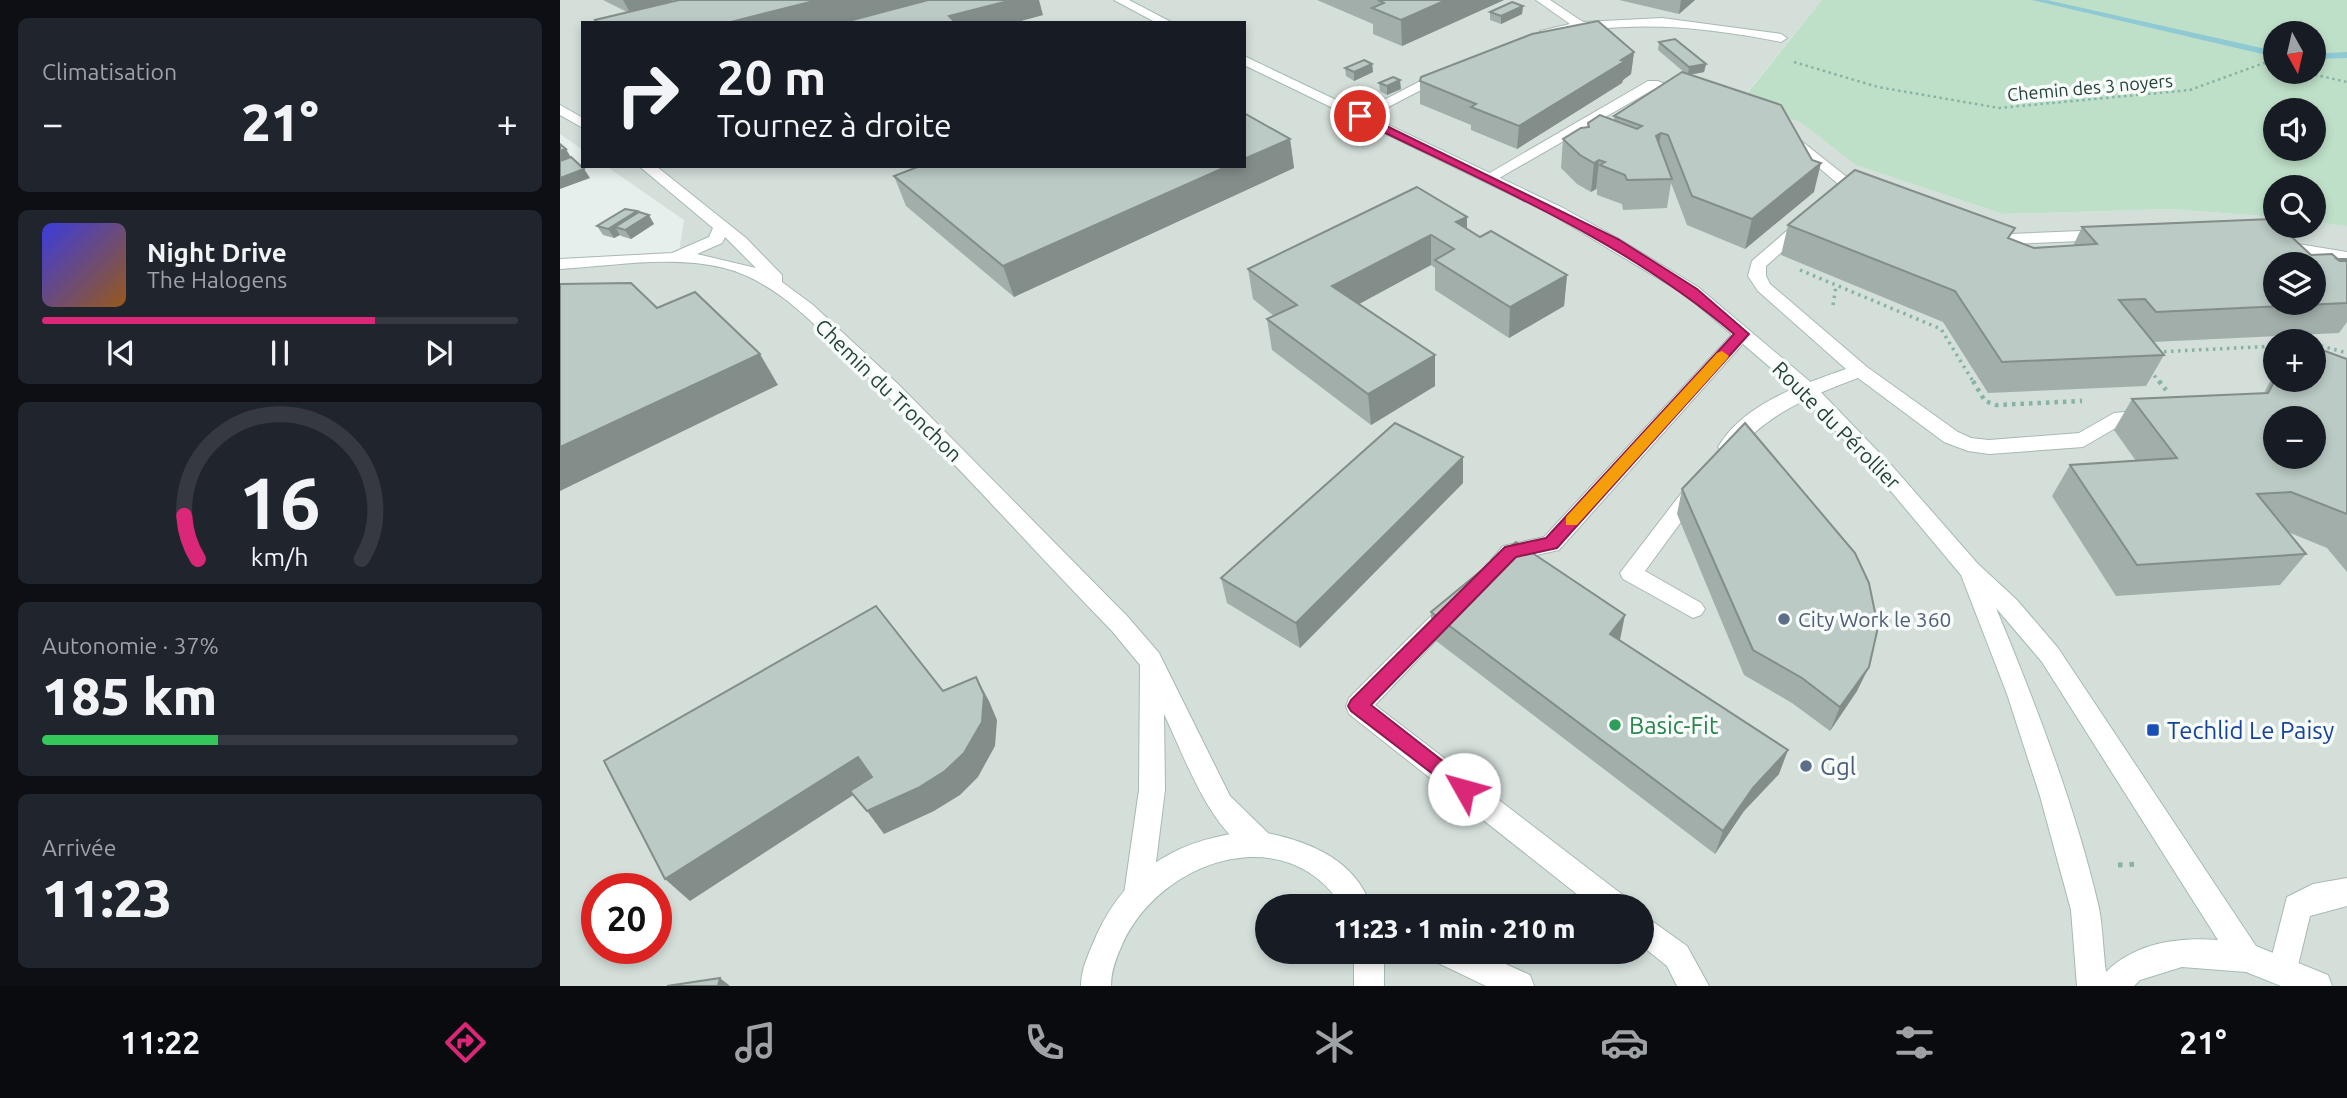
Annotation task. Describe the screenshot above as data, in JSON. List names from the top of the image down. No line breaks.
{"streets":{"main road":["Chemin du Tronchon","Route du Pérollier"],"path":["Chemin des 3 noyers"]},"places":{"other":["City Work le 360","Basic-Fit","Ggl"],"transit":["Techlid Le Paisy"]},"north":"bottom","page":{"tile":["Climatisation",["Autonomie · 37%","185 km"],["Arrivée","11:23"]],"map_buttons":["+","−"],"turn":["20 m","Tournez à droite"],"heat":["−","21°","+"],"song":["Night Drive","The Halogens"],"limit":"20","trip":"11:23 · 1 min · 210 m","tabs":["11:22","21°"],"gauge":["16","km/h"]}}
